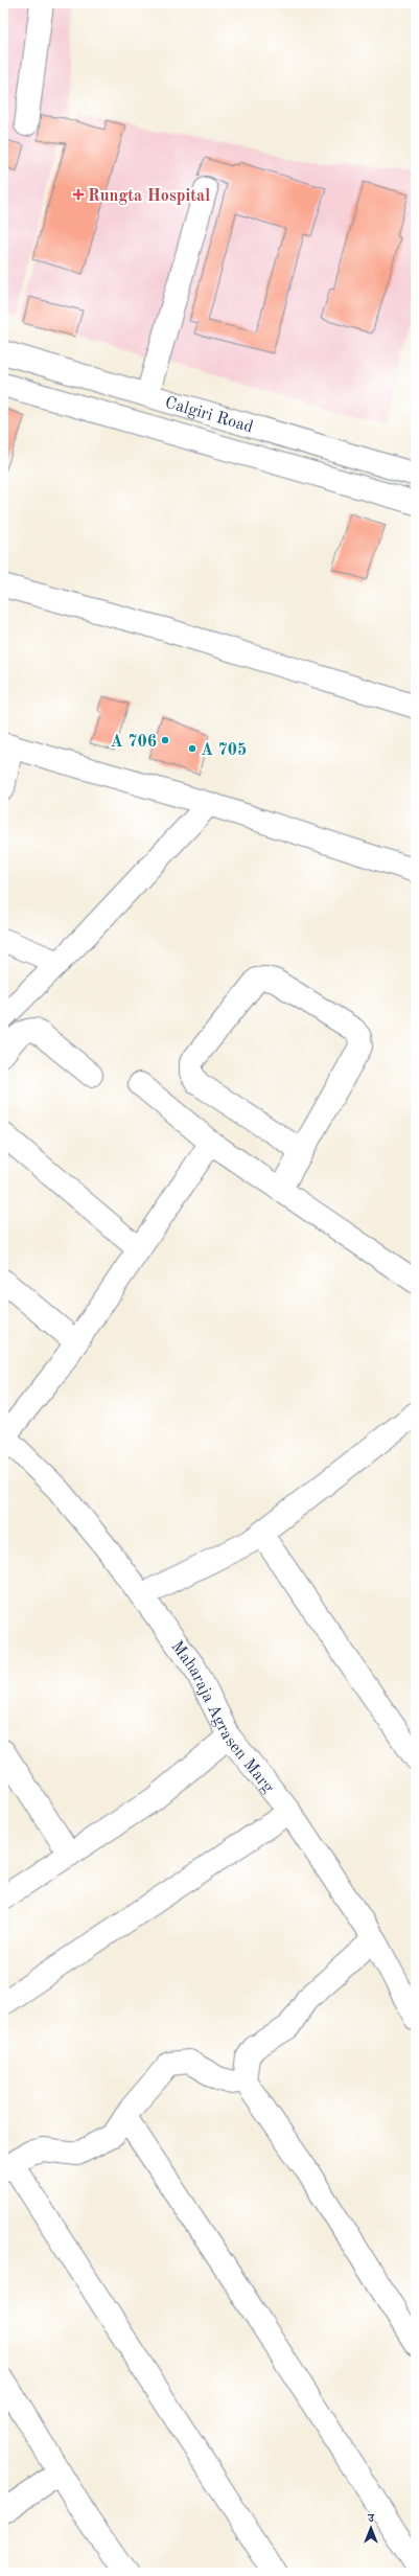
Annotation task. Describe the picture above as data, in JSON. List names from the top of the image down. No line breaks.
{"streets":{"street":["Calgiri Road","Maharaja Agrasen Marg"]},"places":{"health":["Rungta Hospital"],"other":["A 706","A 705"]},"north":"top"}
